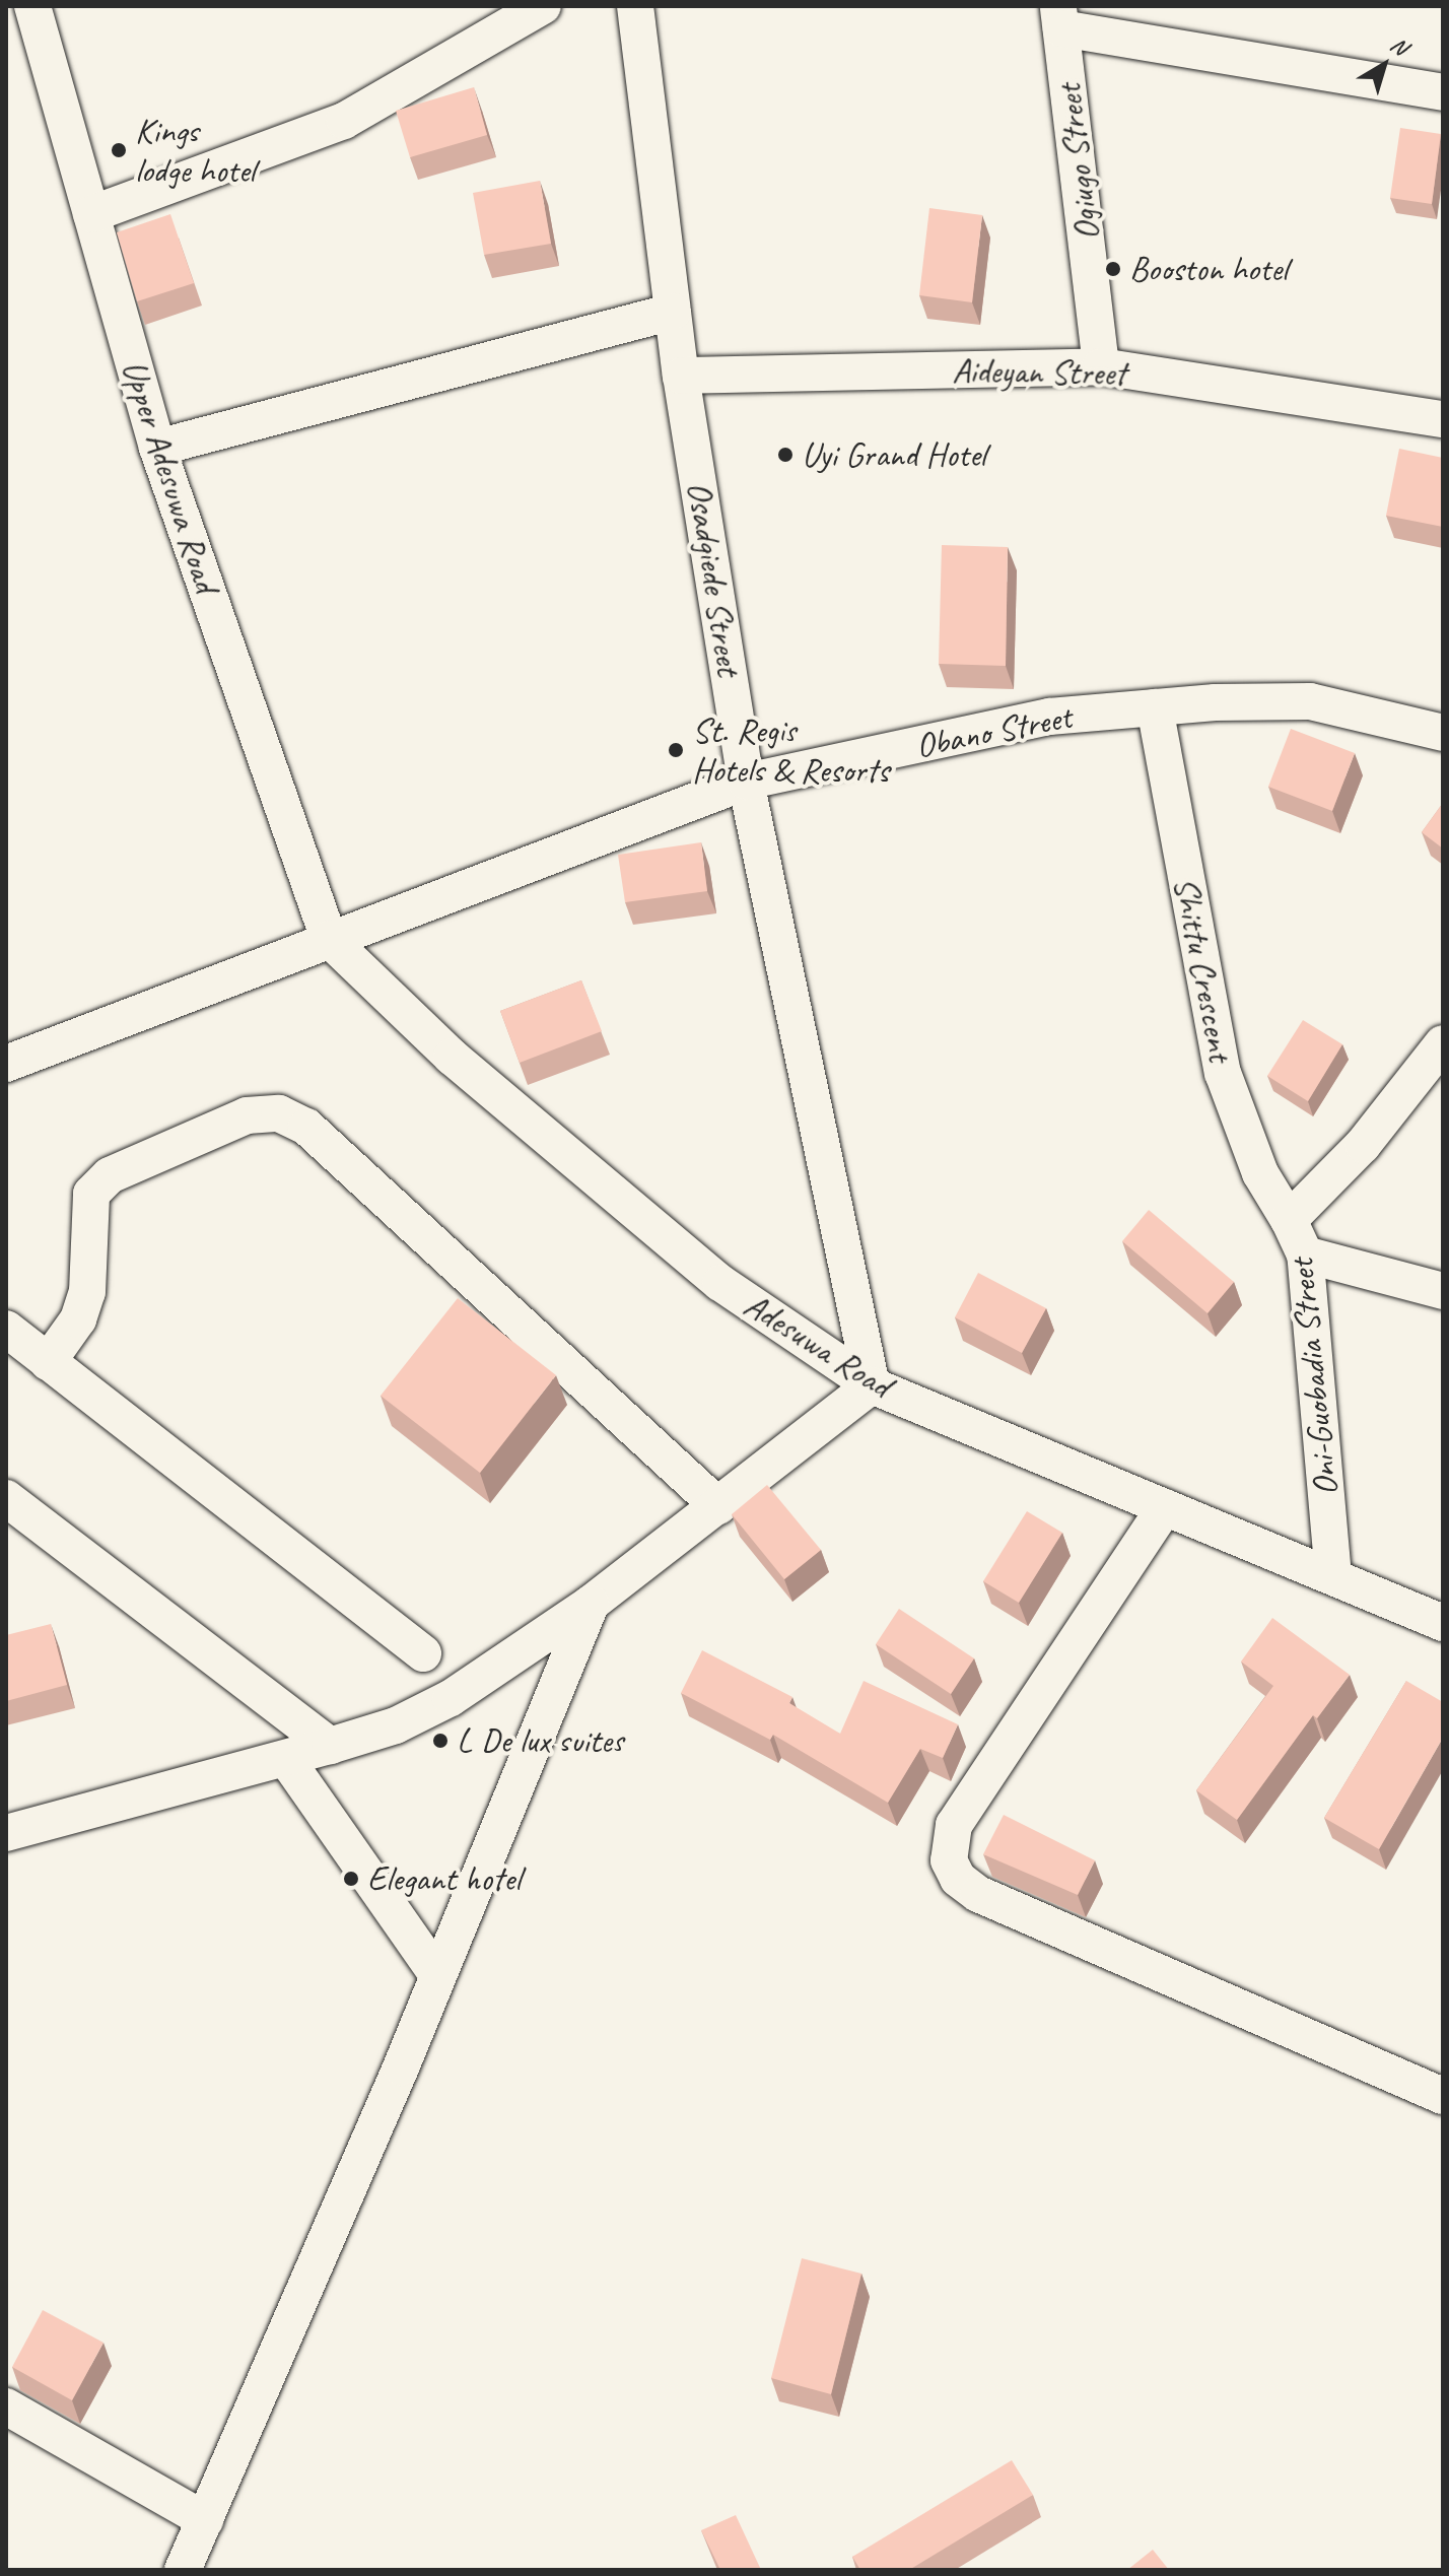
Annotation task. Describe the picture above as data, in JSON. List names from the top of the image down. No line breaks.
{"streets":{"street":["Ogiugo Street","Aideyan Street","Upper Adesuwa Road","Osadgiede Street","Obano Street","Shittu Crescent","Adesuwa Road","Oni-Guobadia Street"]},"crossings":[["Ogiugo Street","Aideyan Street"],["Aideyan Street","Osadgiede Street"],["Upper Adesuwa Road","Obano Street"],["Upper Adesuwa Road","Adesuwa Road"],["Osadgiede Street","Obano Street"],["Osadgiede Street","Adesuwa Road"],["Obano Street","Shittu Crescent"],["Obano Street","Adesuwa Road"],["Shittu Crescent","Oni-Guobadia Street"],["Adesuwa Road","Oni-Guobadia Street"]],"places":["Kings lodge hotel","Booston hotel","Uyi Grand Hotel","St. Regis Hotels & Resorts","L De lux suites","Elegant hotel"],"north":"top right"}
